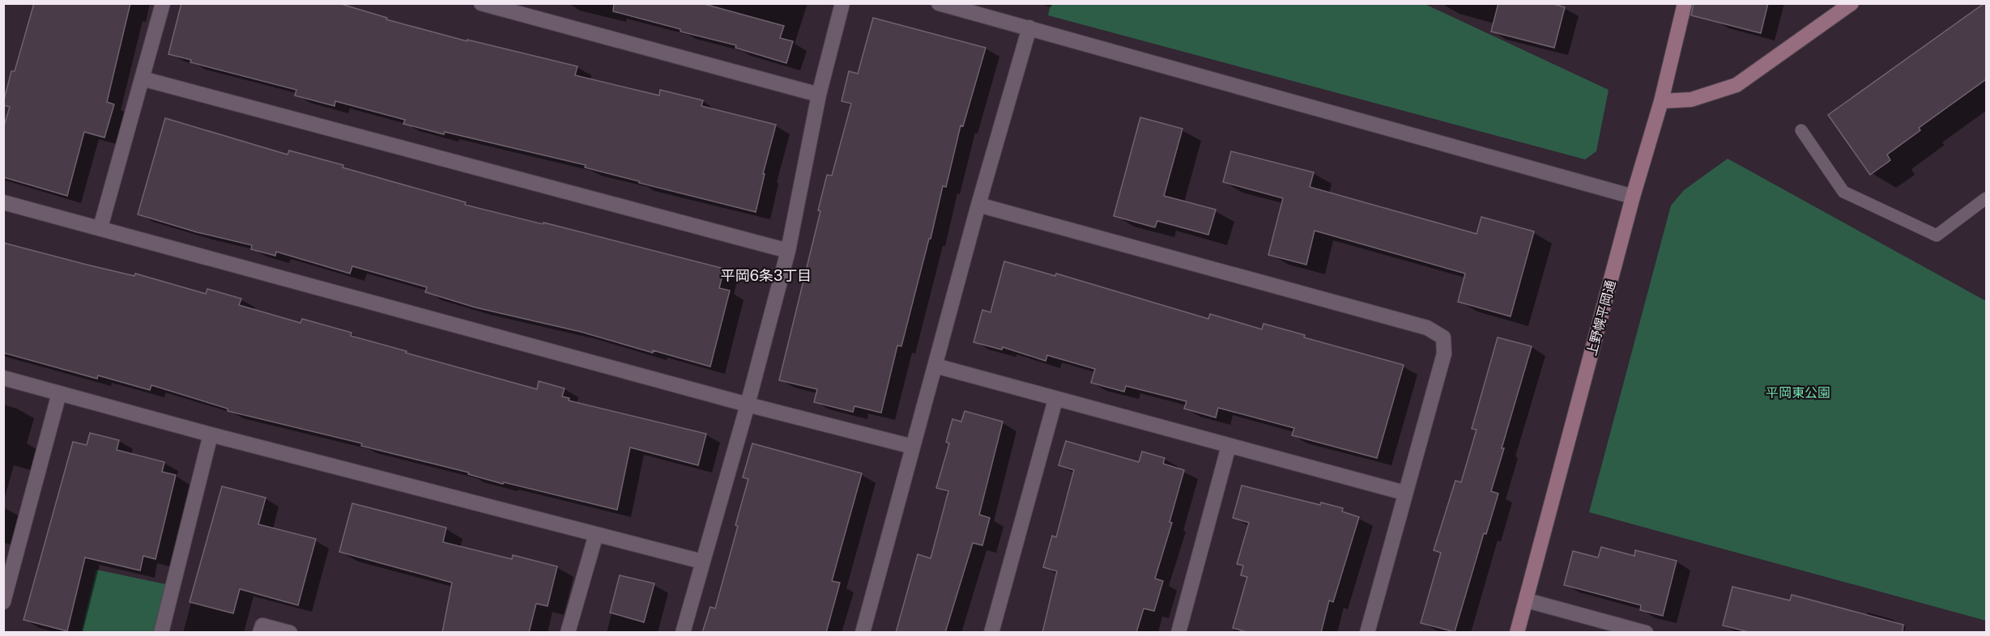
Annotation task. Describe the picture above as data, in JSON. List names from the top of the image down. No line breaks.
{"streets":{"street":["上野幌平岡通"]},"districts":["平岡6条3丁目"],"parks":["平岡東公園"]}
